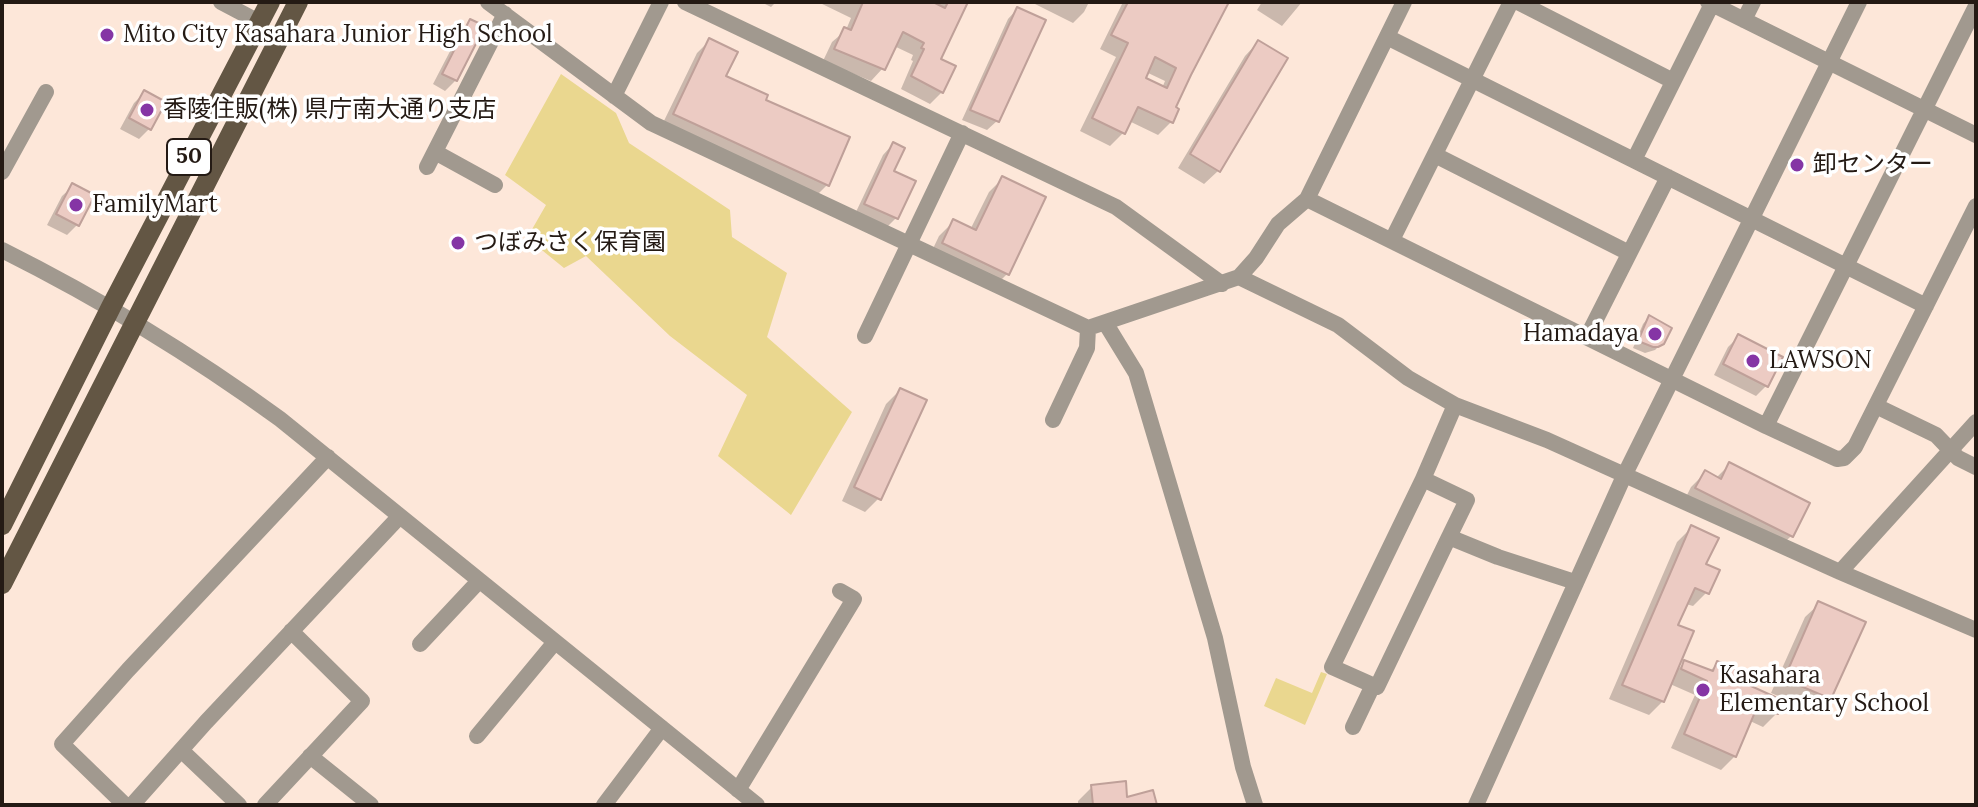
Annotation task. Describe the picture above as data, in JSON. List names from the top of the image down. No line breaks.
{"streets":{"main road":["50"]},"places":["Mito City Kasahara Junior High School","香陵住販(株) 県庁南大通り支店","卸センター","FamilyMart","つぼみさく保育園","Hamadaya","LAWSON","Kasahara Elementary School"]}
